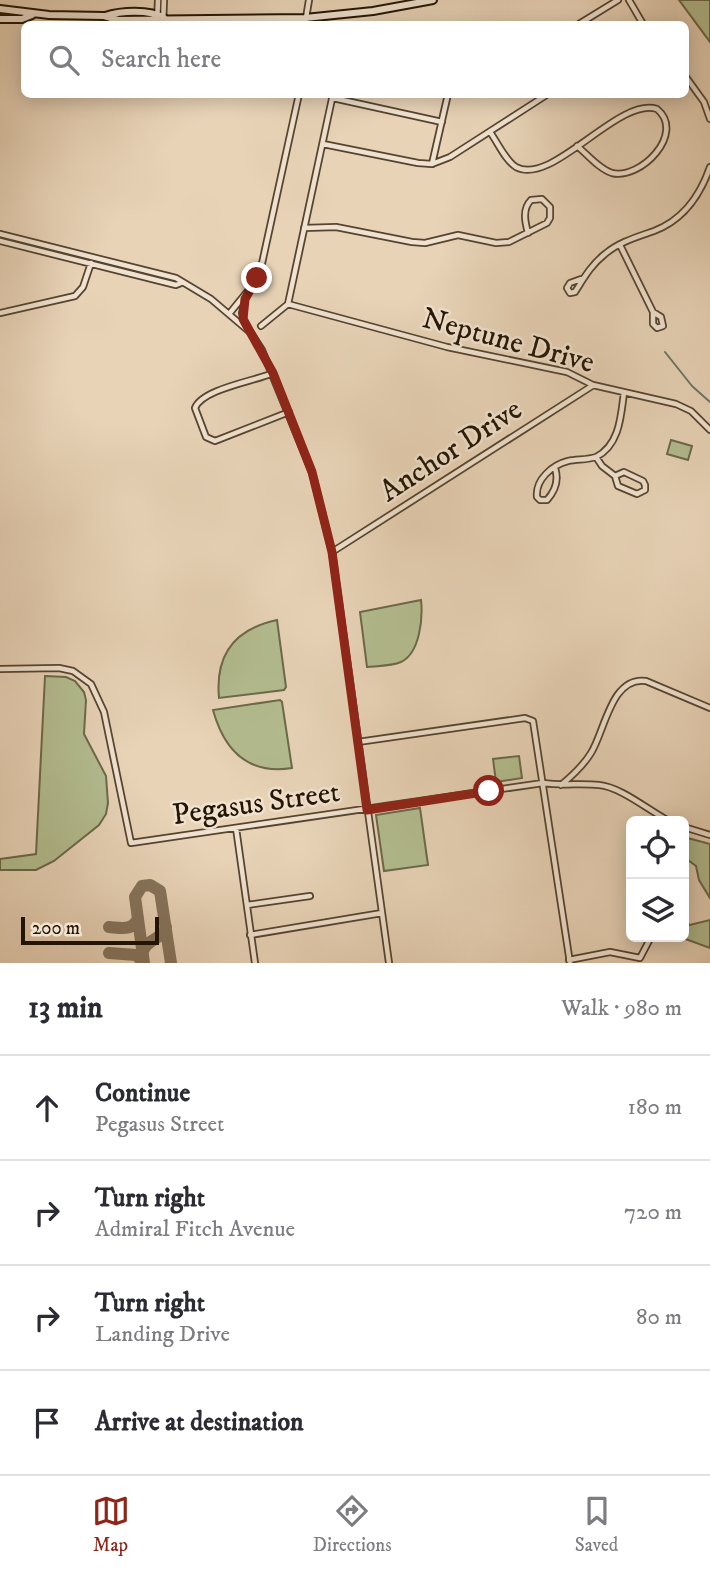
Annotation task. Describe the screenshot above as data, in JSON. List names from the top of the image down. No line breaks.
{"streets":{"street":["Neptune Drive","Anchor Drive","Pegasus Street"]},"crossings":[["Neptune Drive","Anchor Drive"]],"scale_bar":"200 m","page":{"search":"Search here","scale":"200 m","heading":["13 min","Walk · 980 m"],"list":[["Continue","Pegasus Street","180 m"],["Turn right","Admiral Fitch Avenue","720 m"],["Turn right","Landing Drive","80 m"],"Arrive at destination"],"nav":["Map","Directions","Saved"]}}
